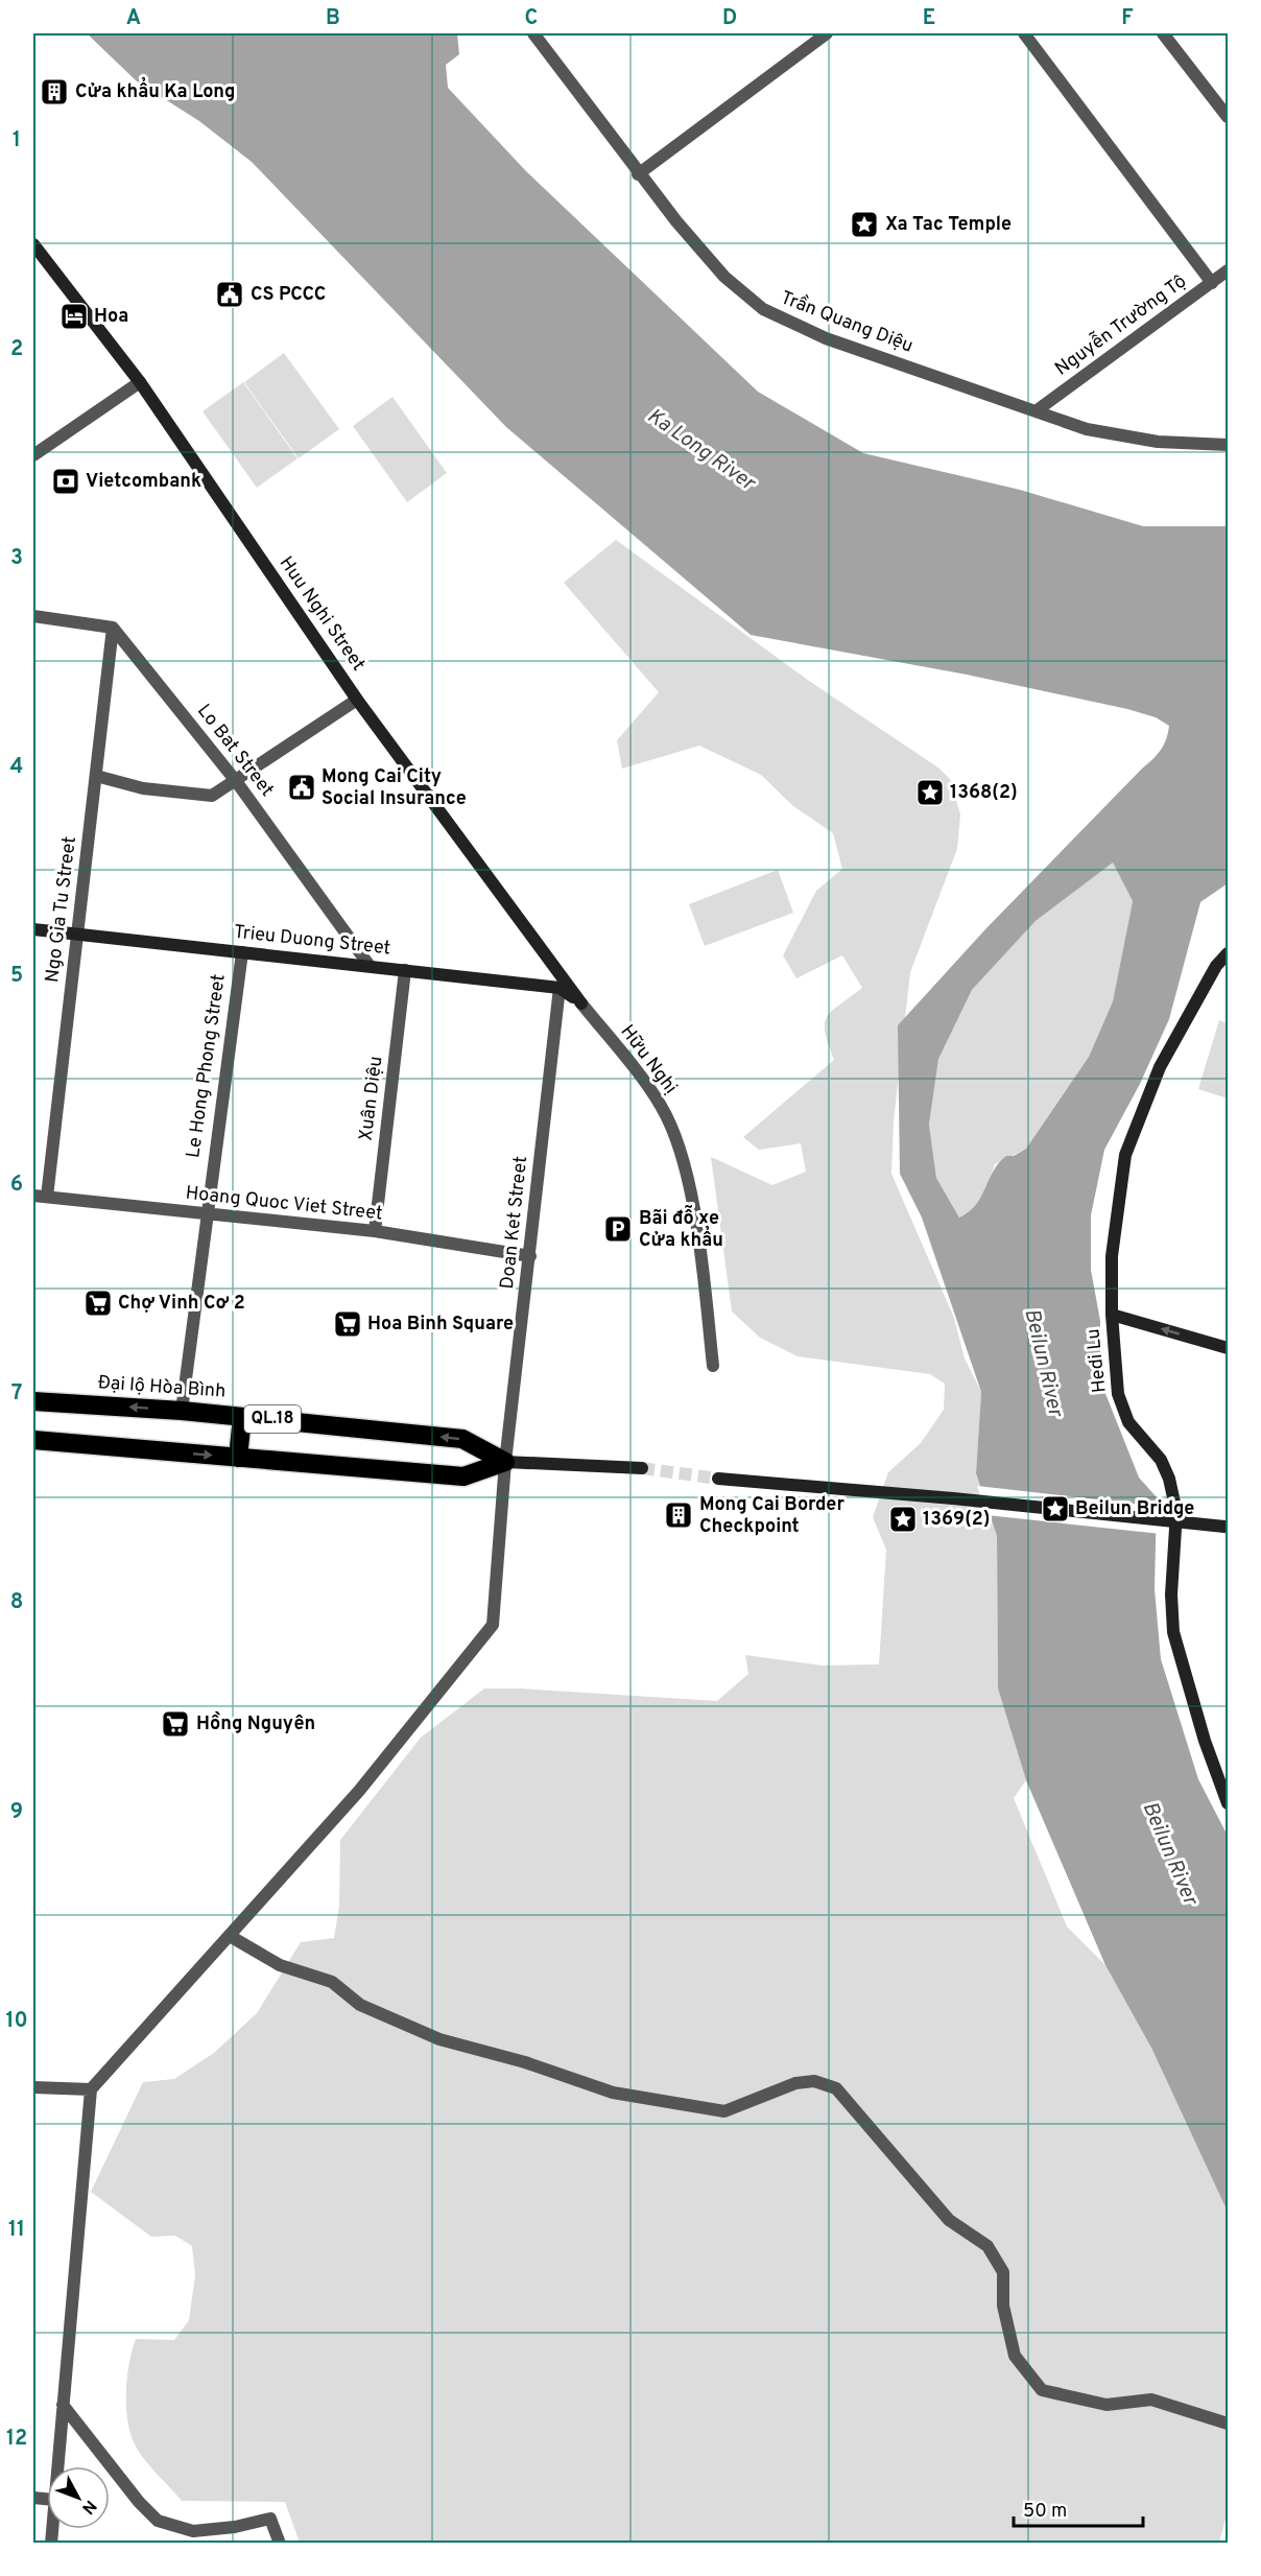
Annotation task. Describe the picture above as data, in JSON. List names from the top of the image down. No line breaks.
{"streets":{"highway":["Đại lộ Hòa Bình","QL.18"],"street":["Trần Quang Diệu","Nguyễn Trường Tộ","Huu Nghi Street","Lo Bat Street","Ngo Gia Tu Street","Trieu Duong Street","Hữu Nghị","Le Hong Phong Street","Xuân Diệu","Hoang Quoc Viet Street","Doan Ket Street","Hedi Lu"]},"crossings":[["Trần Quang Diệu","Nguyễn Trường Tộ"],["Huu Nghi Street","Trieu Duong Street"],["Huu Nghi Street","Hữu Nghị"],["Lo Bat Street","Ngo Gia Tu Street"],["Lo Bat Street","Trieu Duong Street"],["Ngo Gia Tu Street","Trieu Duong Street"],["Ngo Gia Tu Street","Hoang Quoc Viet Street"],["Trieu Duong Street","Hữu Nghị"],["Trieu Duong Street","Le Hong Phong Street"],["Trieu Duong Street","Xuân Diệu"],["Trieu Duong Street","Doan Ket Street"],["Le Hong Phong Street","Hoang Quoc Viet Street"],["Le Hong Phong Street","Đại lộ Hòa Bình"],["Xuân Diệu","Hoang Quoc Viet Street"],["Hoang Quoc Viet Street","Doan Ket Street"],["Doan Ket Street","Đại lộ Hòa Bình"]],"water":["Ka Long River","Beilun River"],"places":{"building":["Cửa khẩu Ka Long","Mong Cai Border Checkpoint"],"place":["Xa Tac Temple","1368(2)","Beilun Bridge","1369(2)"],"public building":["CS PCCC","Mong Cai City Social Insurance"],"hotel":["Hoa"],"bank":["Vietcombank"],"parking":["Bãi đỗ xe Cửa khẩu"],"supermarket":["Chợ Vinh Cơ 2","Hoa Binh Square","Hồng Nguyên"]},"scale_bar":"50 m","north":"bottom right","grid":{"columns":["A","B","C","D","E","F"],"rows":["1","2","3","4","5","6","7","8","9","10","11","12"]}}
